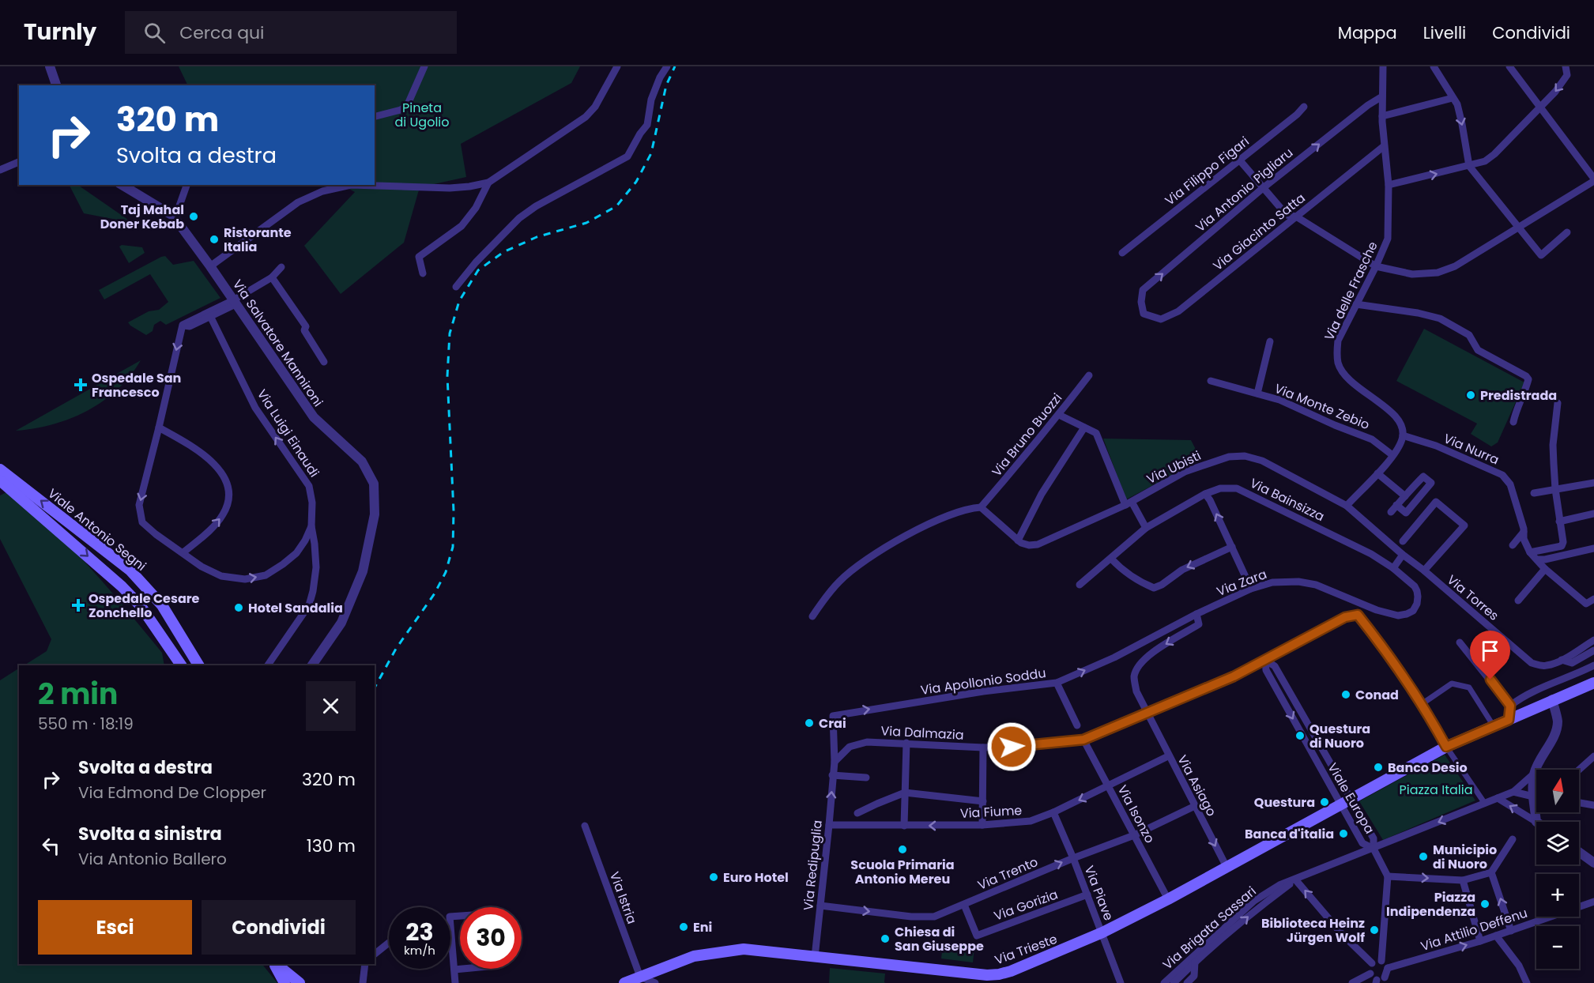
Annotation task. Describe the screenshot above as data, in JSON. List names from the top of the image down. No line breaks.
{"streets":{"main road":["Viale Antonio Segni","Via Trieste"],"street":["Via Filippo Figari","Via Antonio Pigliaru","Via Giacinto Satta","Via delle Frasche","Via Salvatore Mannironi","Via Monte Zebio","Via Luigi Einaudi","Via Bruno Buozzi","Via Nurra","Via Ubisti","Via Bainsizza","Via Zara","Via Torres","Via Apollonio Soddu","Via Dalmazia","Via Asiago","Viale Europa","Via Fiume","Via Isonzo","Via Redipuglia","Via Trento","Via Piave","Via Istria","Via Gorizia","Via Brigata Sassari","Via Attilio Deffenu"]},"crossings":[["Via Antonio Pigliaru","Via Giacinto Satta"],["Via Antonio Pigliaru","Via delle Frasche"],["Via Giacinto Satta","Via delle Frasche"],["Via delle Frasche","Via Nurra"],["Via Ubisti","Via Torres"],["Via Bainsizza","Via Zara"],["Via Zara","Via Apollonio Soddu"],["Via Apollonio Soddu","Via Dalmazia"],["Via Apollonio Soddu","Via Redipuglia"],["Via Dalmazia","Via Asiago"],["Via Dalmazia","Viale Europa"],["Via Dalmazia","Via Isonzo"],["Via Dalmazia","Via Redipuglia"],["Via Asiago","Via Fiume"],["Via Asiago","Via Trento"],["Via Asiago","Via Trieste"],["Viale Europa","Via Brigata Sassari"],["Viale Europa","Via Trieste"],["Via Fiume","Via Isonzo"],["Via Fiume","Via Redipuglia"],["Via Fiume","Via Piave"],["Via Isonzo","Via Trento"],["Via Isonzo","Via Trieste"],["Via Redipuglia","Via Trento"],["Via Redipuglia","Via Trieste"],["Via Trento","Via Piave"],["Via Trento","Via Gorizia"],["Via Piave","Via Gorizia"],["Via Piave","Via Trieste"],["Via Istria","Via Trieste"]],"one_way":["Via Antonio Pigliaru","Via Apollonio Soddu","Via Asiago","Via Trento","Via Attilio Deffenu"],"parks":["Pineta di Ugolio","Piazza Italia"],"places":{"other":["Taj Mahal Doner Kebab","Ristorante Italia","Predistrada","Hotel Sandalia","Conad","Crai","Questura di Nuoro","Banco Desio","Questura","Banca d'italia","Scuola Primaria Antonio Mereu","Municipio di Nuoro","Euro Hotel","Piazza Indipendenza","Eni","Biblioteca Heinz Jürgen Wolf","Chiesa di San Giuseppe"],"health":["Ospedale San Francesco","Ospedale Cesare Zonchello"]},"north":"top","page":{"header":"Turnly","search":"Cerca qui","nav":["Mappa","Livelli","Condividi"],"turn":["320 m","Svolta a destra"],"heading":["2 min","550 m · 18:19"],"list":[{"name":"Svolta a destra","note":"Via Edmond De Clopper","value":"320 m"},{"name":"Svolta a sinistra","note":"Via Antonio Ballero","value":"130 m"}],"map_buttons":["+","−"],"buttons":["Esci","Condividi"],"speed":"23 km/h","limit":"30"}}
